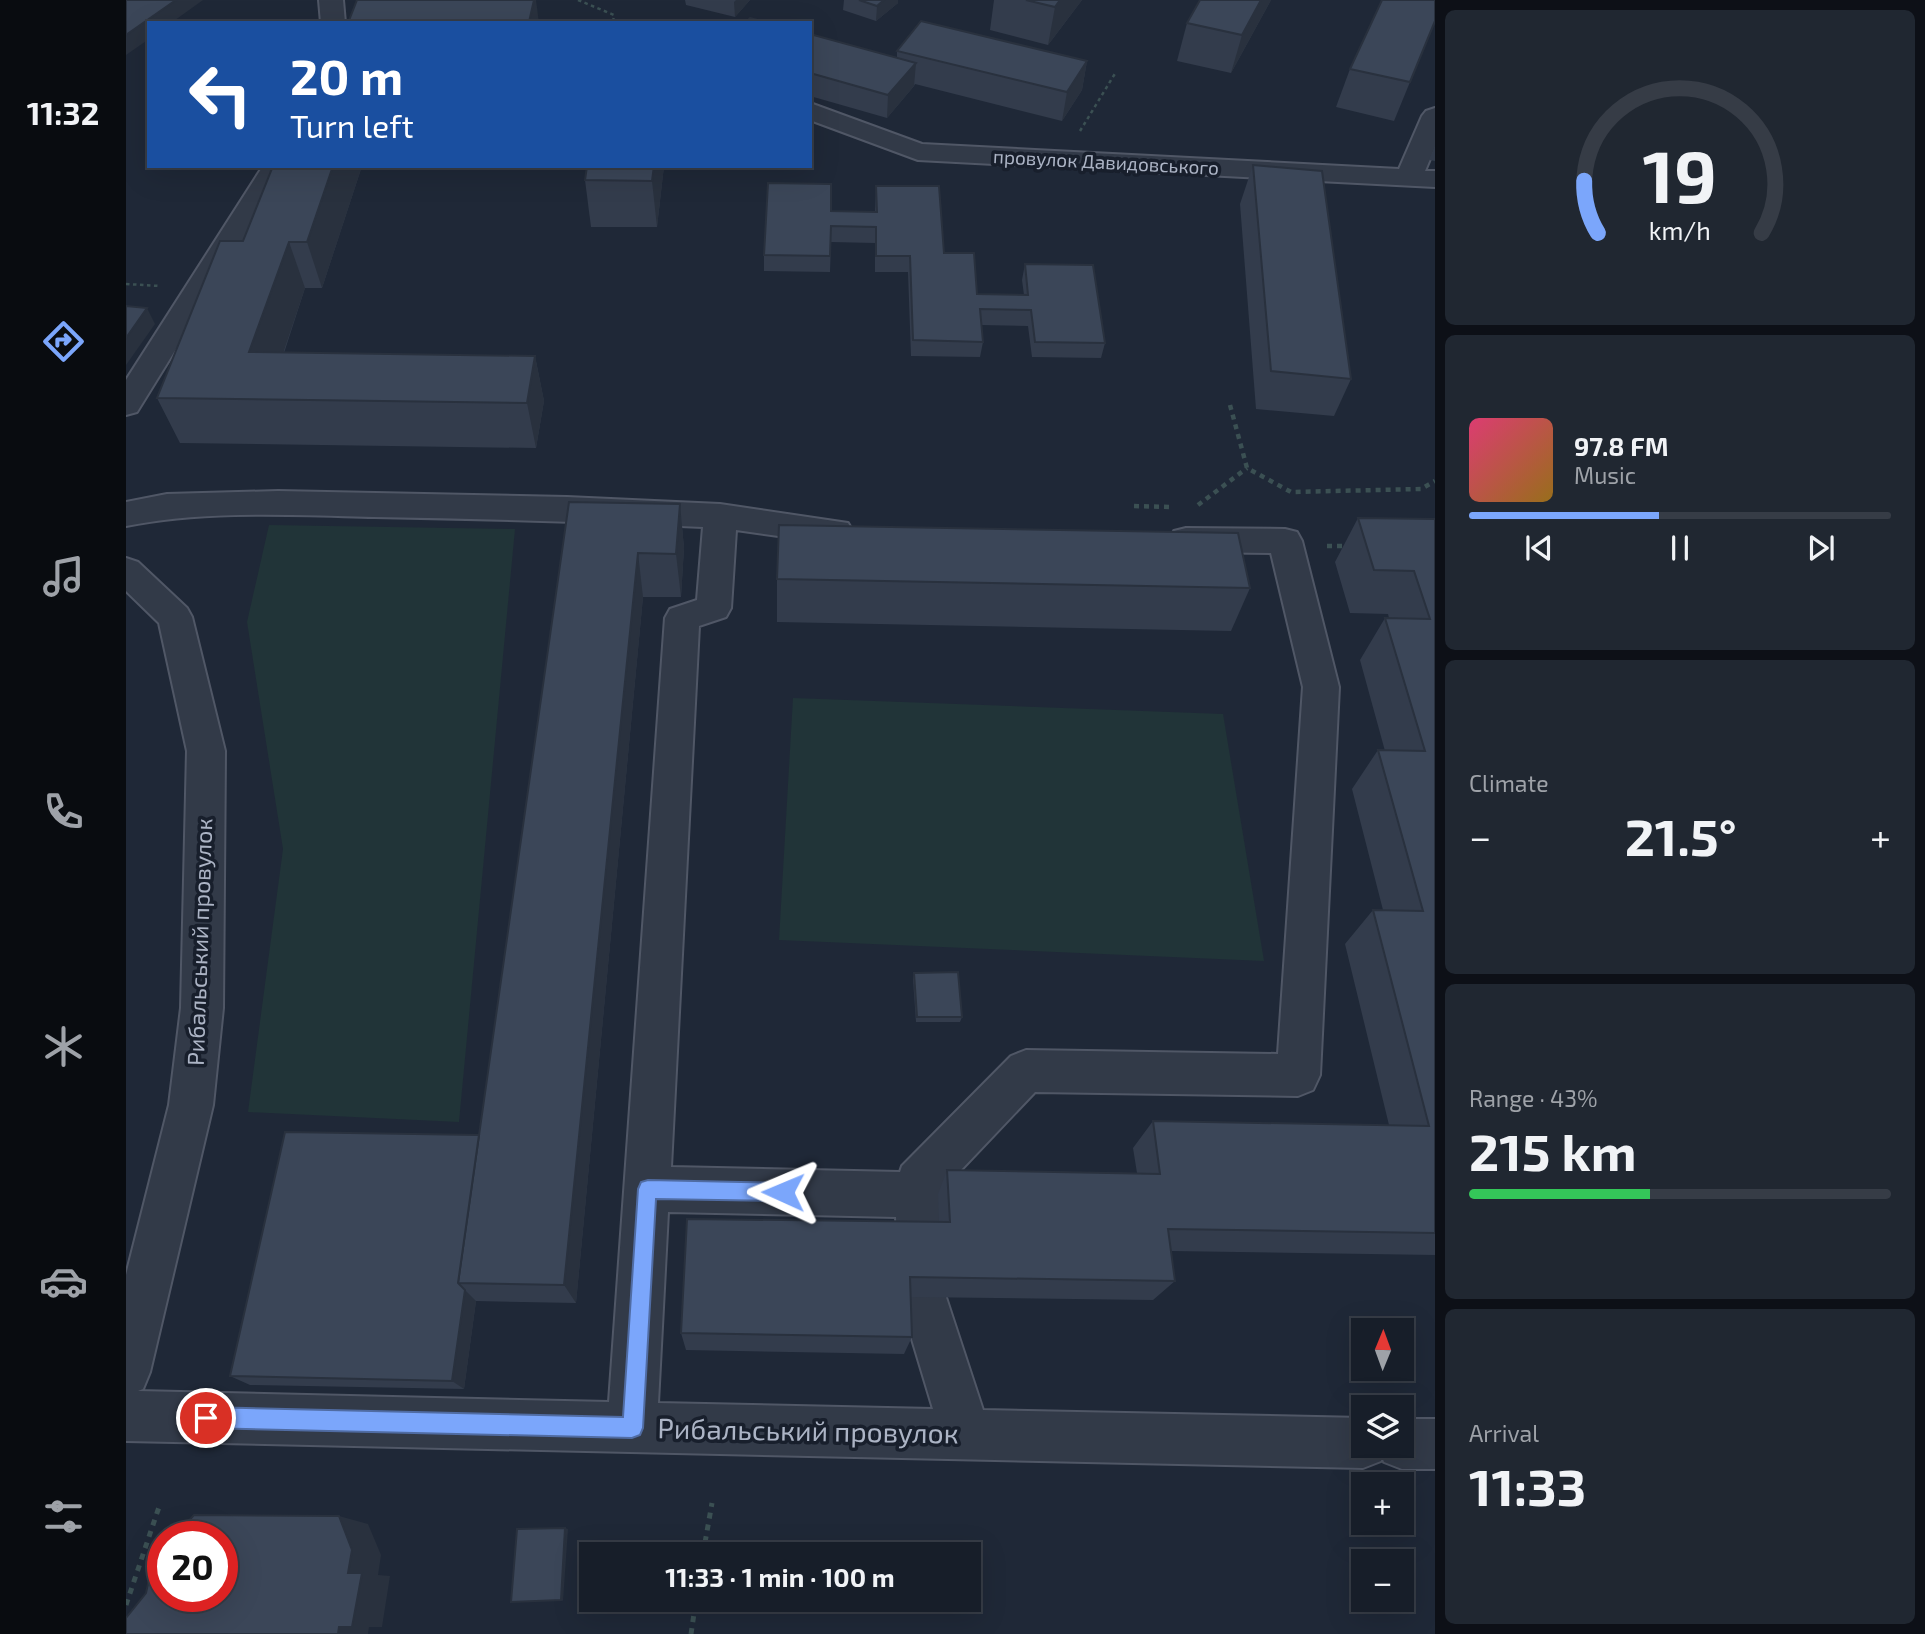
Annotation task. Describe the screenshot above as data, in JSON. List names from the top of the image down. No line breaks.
{"streets":{"street":["провулок Давидовського","Рибальський провулок"]},"north":"top","page":{"tabs":"11:32","turn":["20 m","Turn left"],"song":["97.8 FM","Music"],"tile":["Climate",["Range · 43%","215 km"],["Arrival","11:33"]],"heat":["−","21.5°","+"],"map_buttons":["+","−"],"limit":"20","trip":"11:33 · 1 min · 100 m","gauge":["19","km/h"]}}
